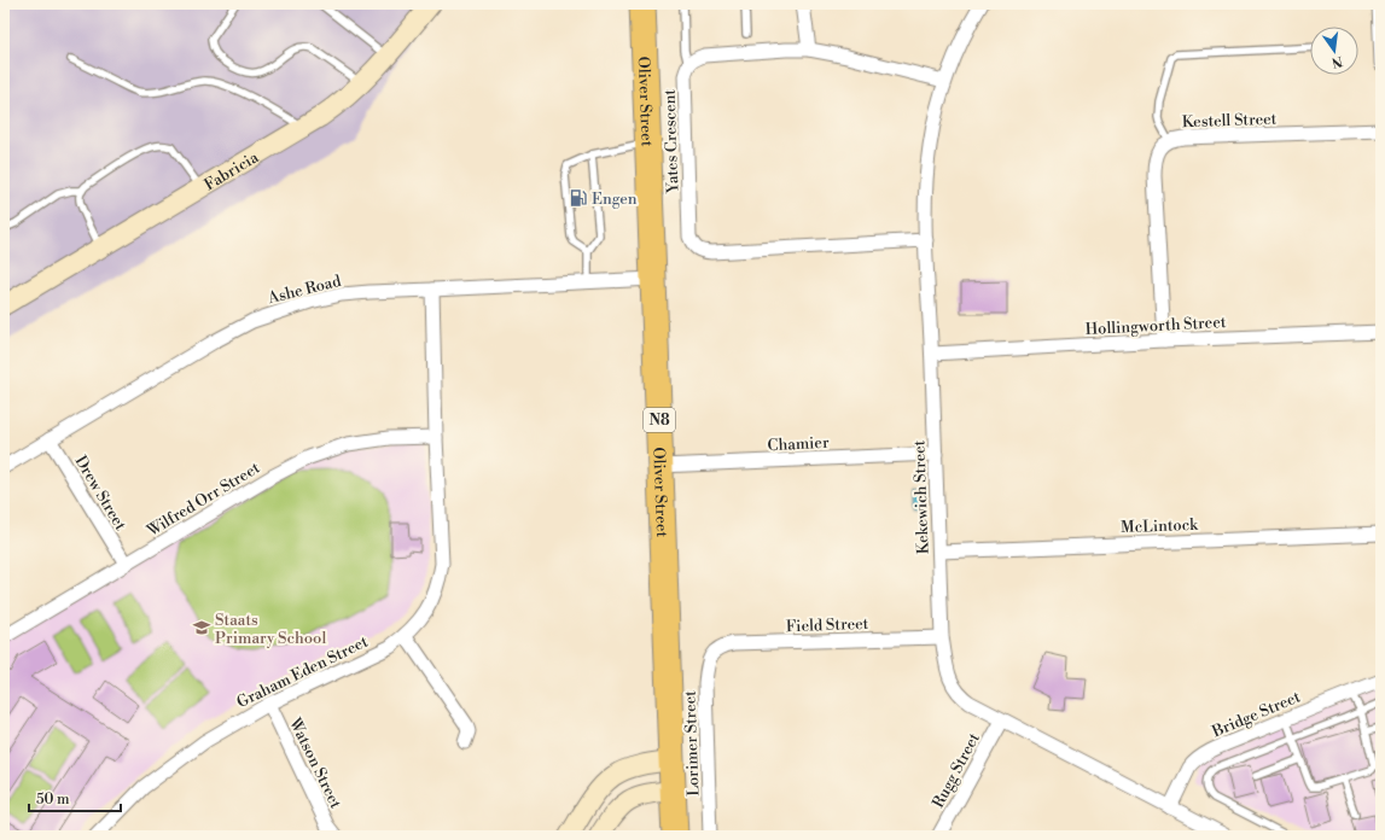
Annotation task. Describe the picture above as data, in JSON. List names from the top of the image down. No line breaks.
{"streets":{"highway":["Oliver Street","N8"],"street":["Kestell Street","Yates Crescent","Fabricia","Ashe Road","Hollingworth Street","Chamier","Drew Street","Kekewich Street","Wilfred Orr Street","McLintock","Field Street","Graham Eden Street","Bridge Street","Lorimer Street","Watson Street","Rugg Street"]},"crossings":[["Oliver Street","Ashe Road"],["Oliver Street","Chamier"],["Kestell Street","Hollingworth Street"],["Yates Crescent","Kekewich Street"],["Ashe Road","Drew Street"],["Ashe Road","Graham Eden Street"],["Hollingworth Street","Kekewich Street"],["Chamier","Kekewich Street"],["Drew Street","Wilfred Orr Street"],["Kekewich Street","McLintock"],["Kekewich Street","Field Street"],["Kekewich Street","Bridge Street"],["Kekewich Street","Rugg Street"],["Wilfred Orr Street","Graham Eden Street"],["Field Street","Lorimer Street"],["Graham Eden Street","Watson Street"]],"places":{"fuel station":["Engen"],"school or university":["Staats Primary School"]},"scale_bar":"50 m","north":"bottom"}
